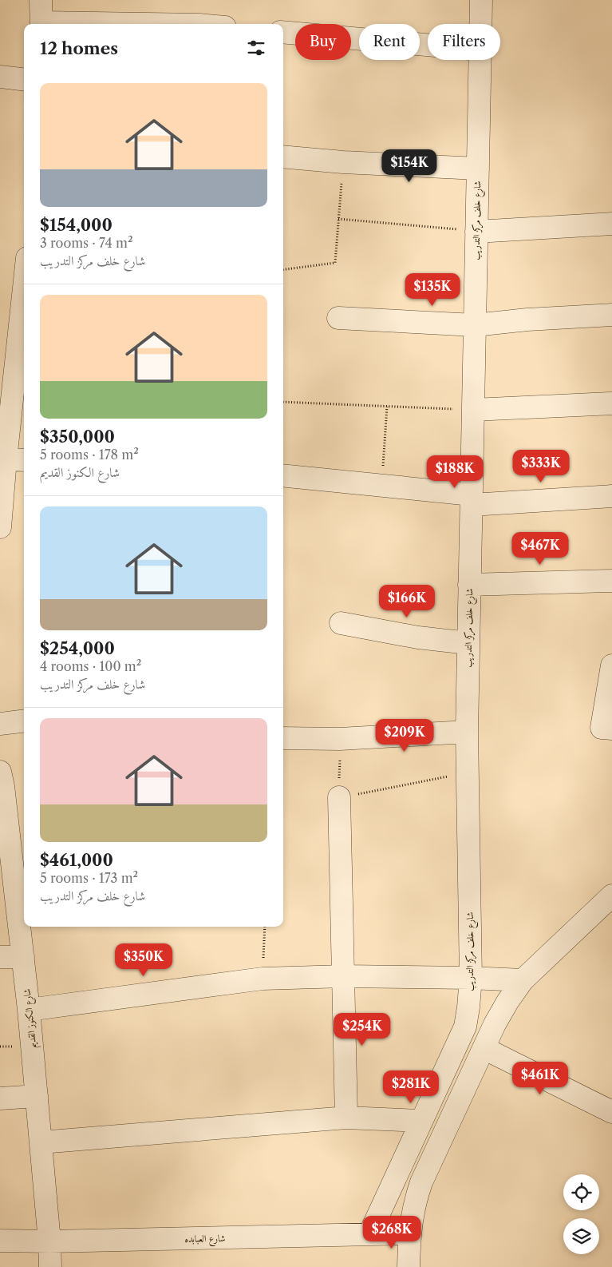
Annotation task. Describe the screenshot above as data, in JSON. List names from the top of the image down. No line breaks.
{"streets":{"street":["شارع خلف مركز التدريب","شارع الكنوز القديم","شارع العبابده"]},"crossings":[["شارع خلف مركز التدريب","شارع العبابده"],["شارع الكنوز القديم","شارع العبابده"]],"page":{"chip":["Buy","Rent","Filters"],"heading":"12 homes","list":[{"name":"$154,000","note":"3 rooms · 74 m² · شارع خلف مركز التدريب"},{"name":"$350,000","note":"5 rooms · 178 m² · شارع الكنوز القديم"},{"name":"$254,000","note":"4 rooms · 100 m² · شارع خلف مركز التدريب"},{"name":"$461,000","note":"5 rooms · 173 m² · شارع خلف مركز التدريب"}],"price":["$154K","$135K","$333K","$188K","$467K","$166K","$209K","$350K","$254K","$461K","$281K","$268K"]}}
